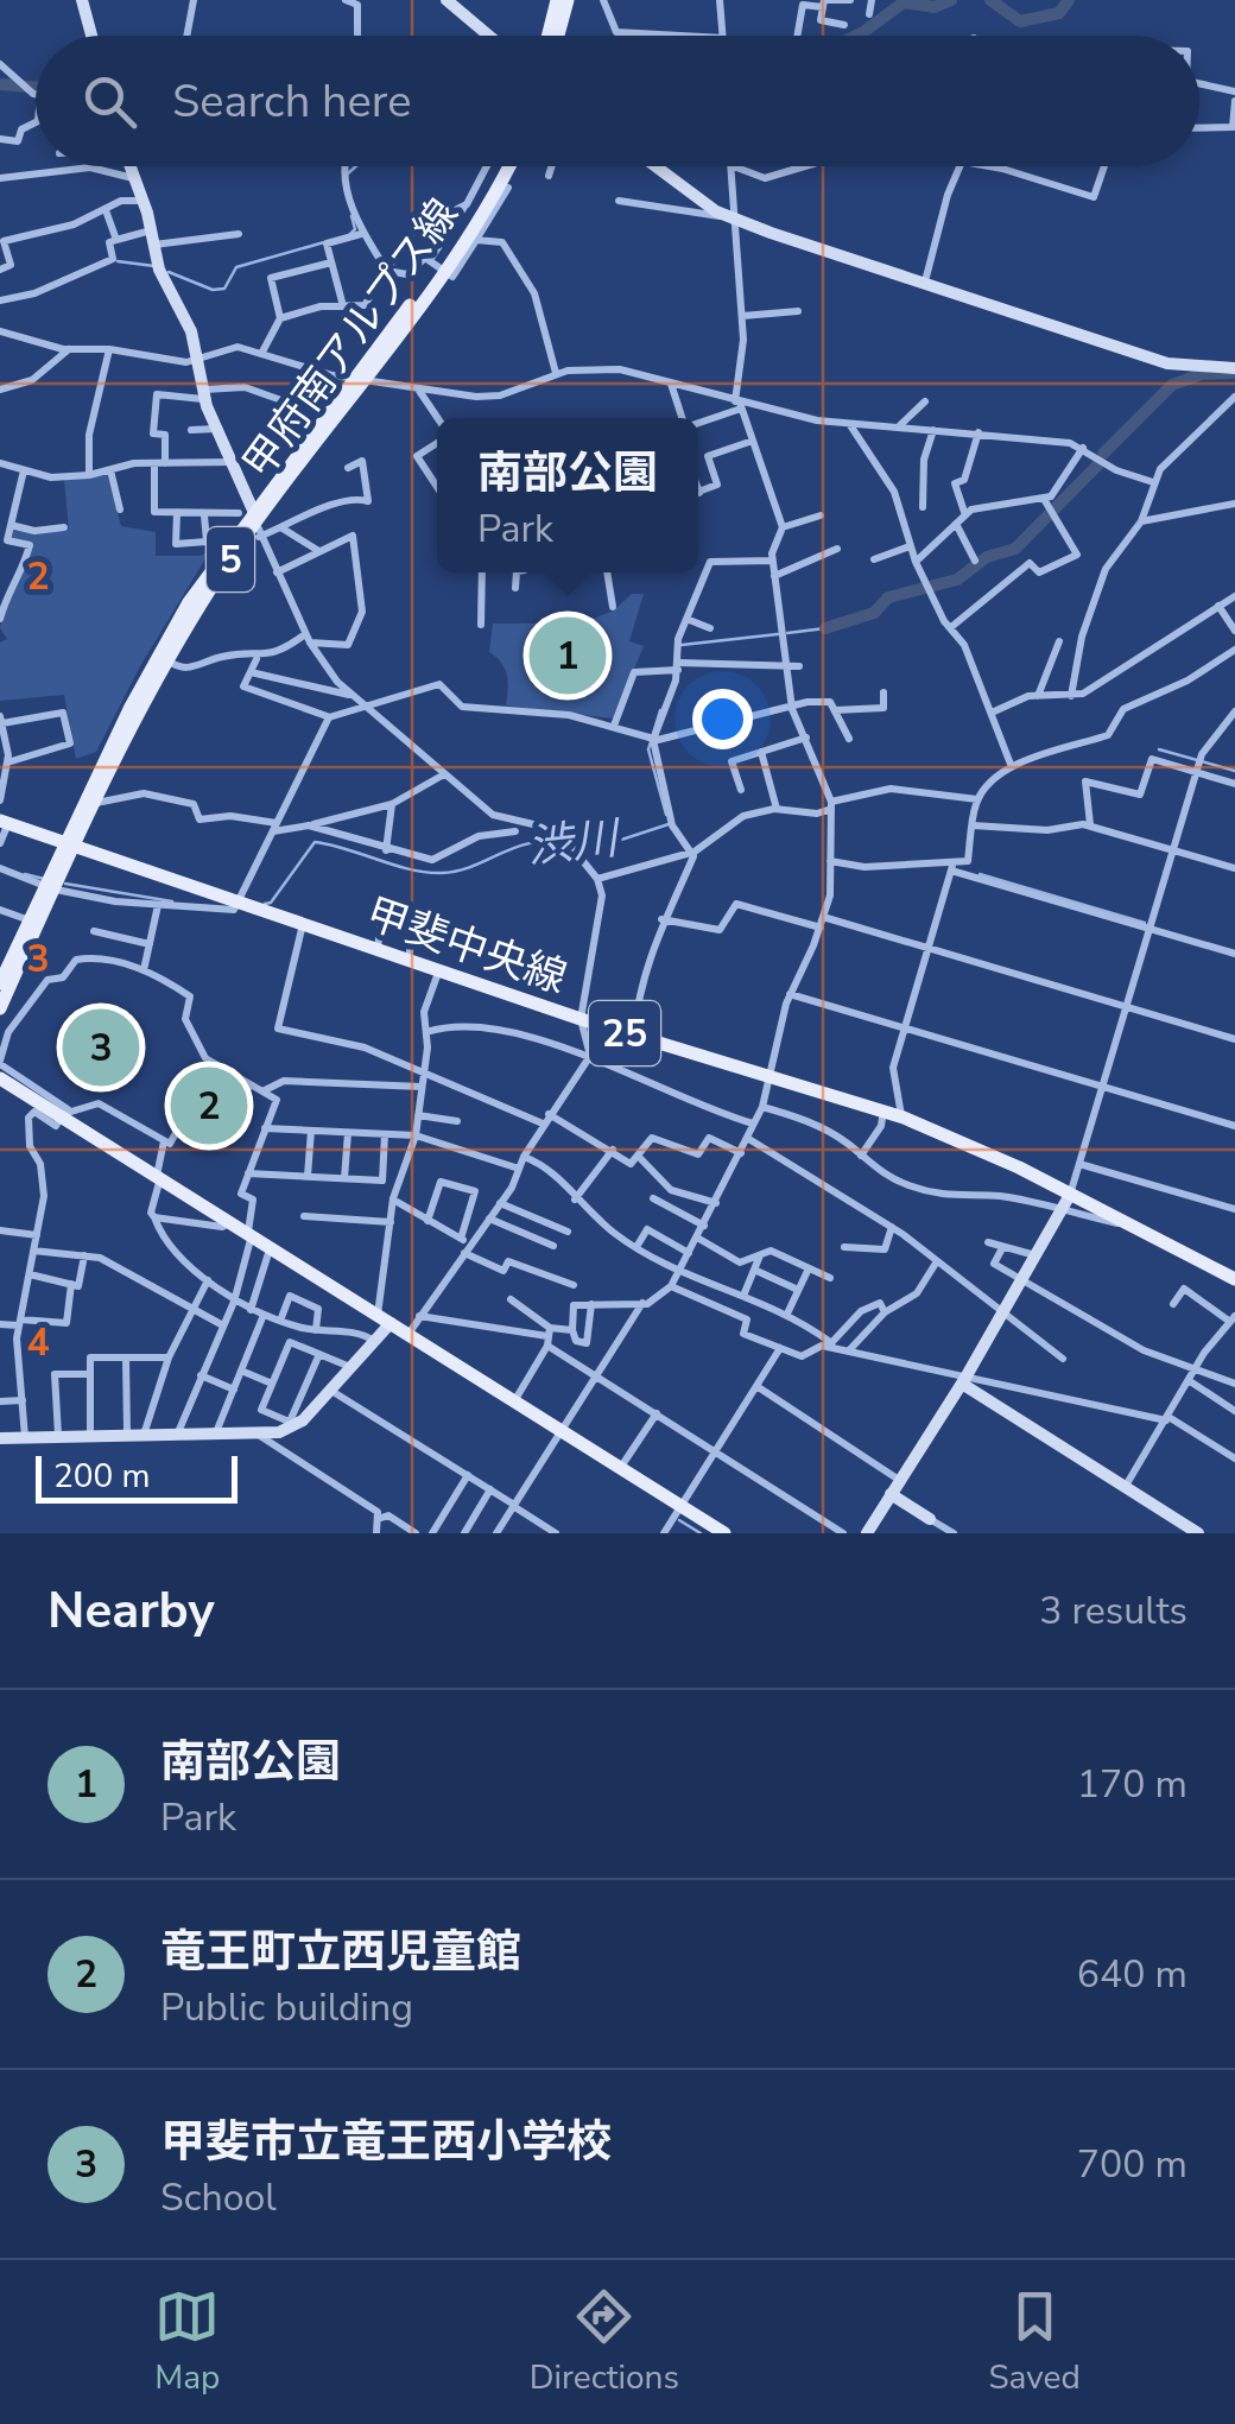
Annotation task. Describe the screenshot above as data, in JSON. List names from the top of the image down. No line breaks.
{"streets":{"main road":["甲府南アルプス線","5","甲斐中央線","25"]},"crossings":[["甲府南アルプス線","甲斐中央線"]],"water":["渋川"],"scale_bar":"200 m","page":{"search":"Search here","popup":["南部公園","Park"],"pins":["1","3","2"],"scale":"200 m","heading":["Nearby","3 results"],"list":[{"mark":"1","name":"南部公園","note":"Park","value":"170 m"},{"mark":"2","name":"竜王町立西児童館","note":"Public building","value":"640 m"},{"mark":"3","name":"甲斐市立竜王西小学校","note":"School","value":"700 m"}],"nav":["Map","Directions","Saved"]},"grid":{"rows":["2","3","4"]}}
